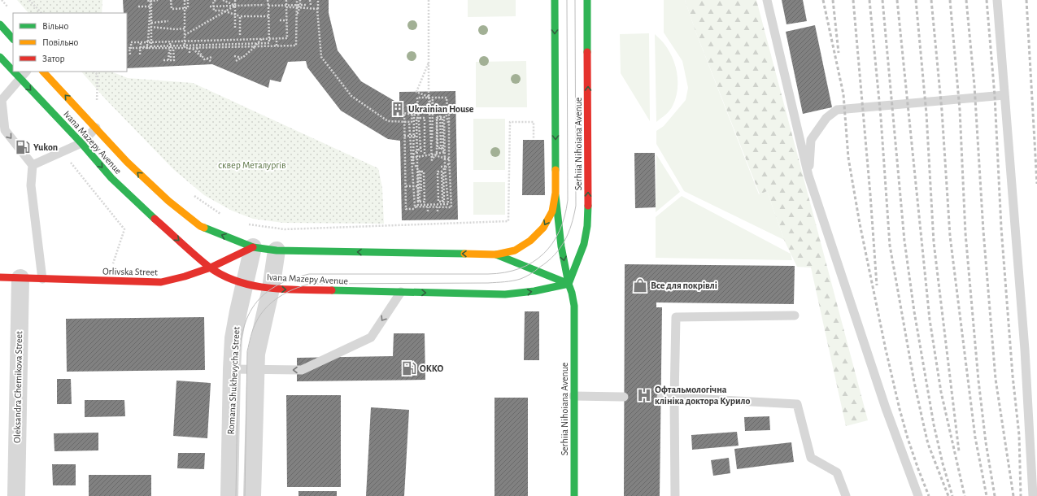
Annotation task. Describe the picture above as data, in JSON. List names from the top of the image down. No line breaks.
{"streets":{"main road":["Ivana Mazepy Avenue","Serhiia Nihoiana Avenue","Orlivska Street"],"street":["Romana Shukhevycha Street","Oleksandra Chernikova Street"]},"crossings":[["Ivana Mazepy Avenue","Serhiia Nihoiana Avenue"],["Ivana Mazepy Avenue","Orlivska Street"],["Ivana Mazepy Avenue","Romana Shukhevycha Street"],["Orlivska Street","Romana Shukhevycha Street"],["Orlivska Street","Oleksandra Chernikova Street"]],"parks":["сквер Металургів"],"places":{"building":["Ukrainian House"],"fuel station":["Yukon","OKKO"],"shop":["Все для покрівлі"],"hospital":["Офтальмологічна клініка доктора Курило"]},"legend":["Вільно","Повільно","Затор"]}
